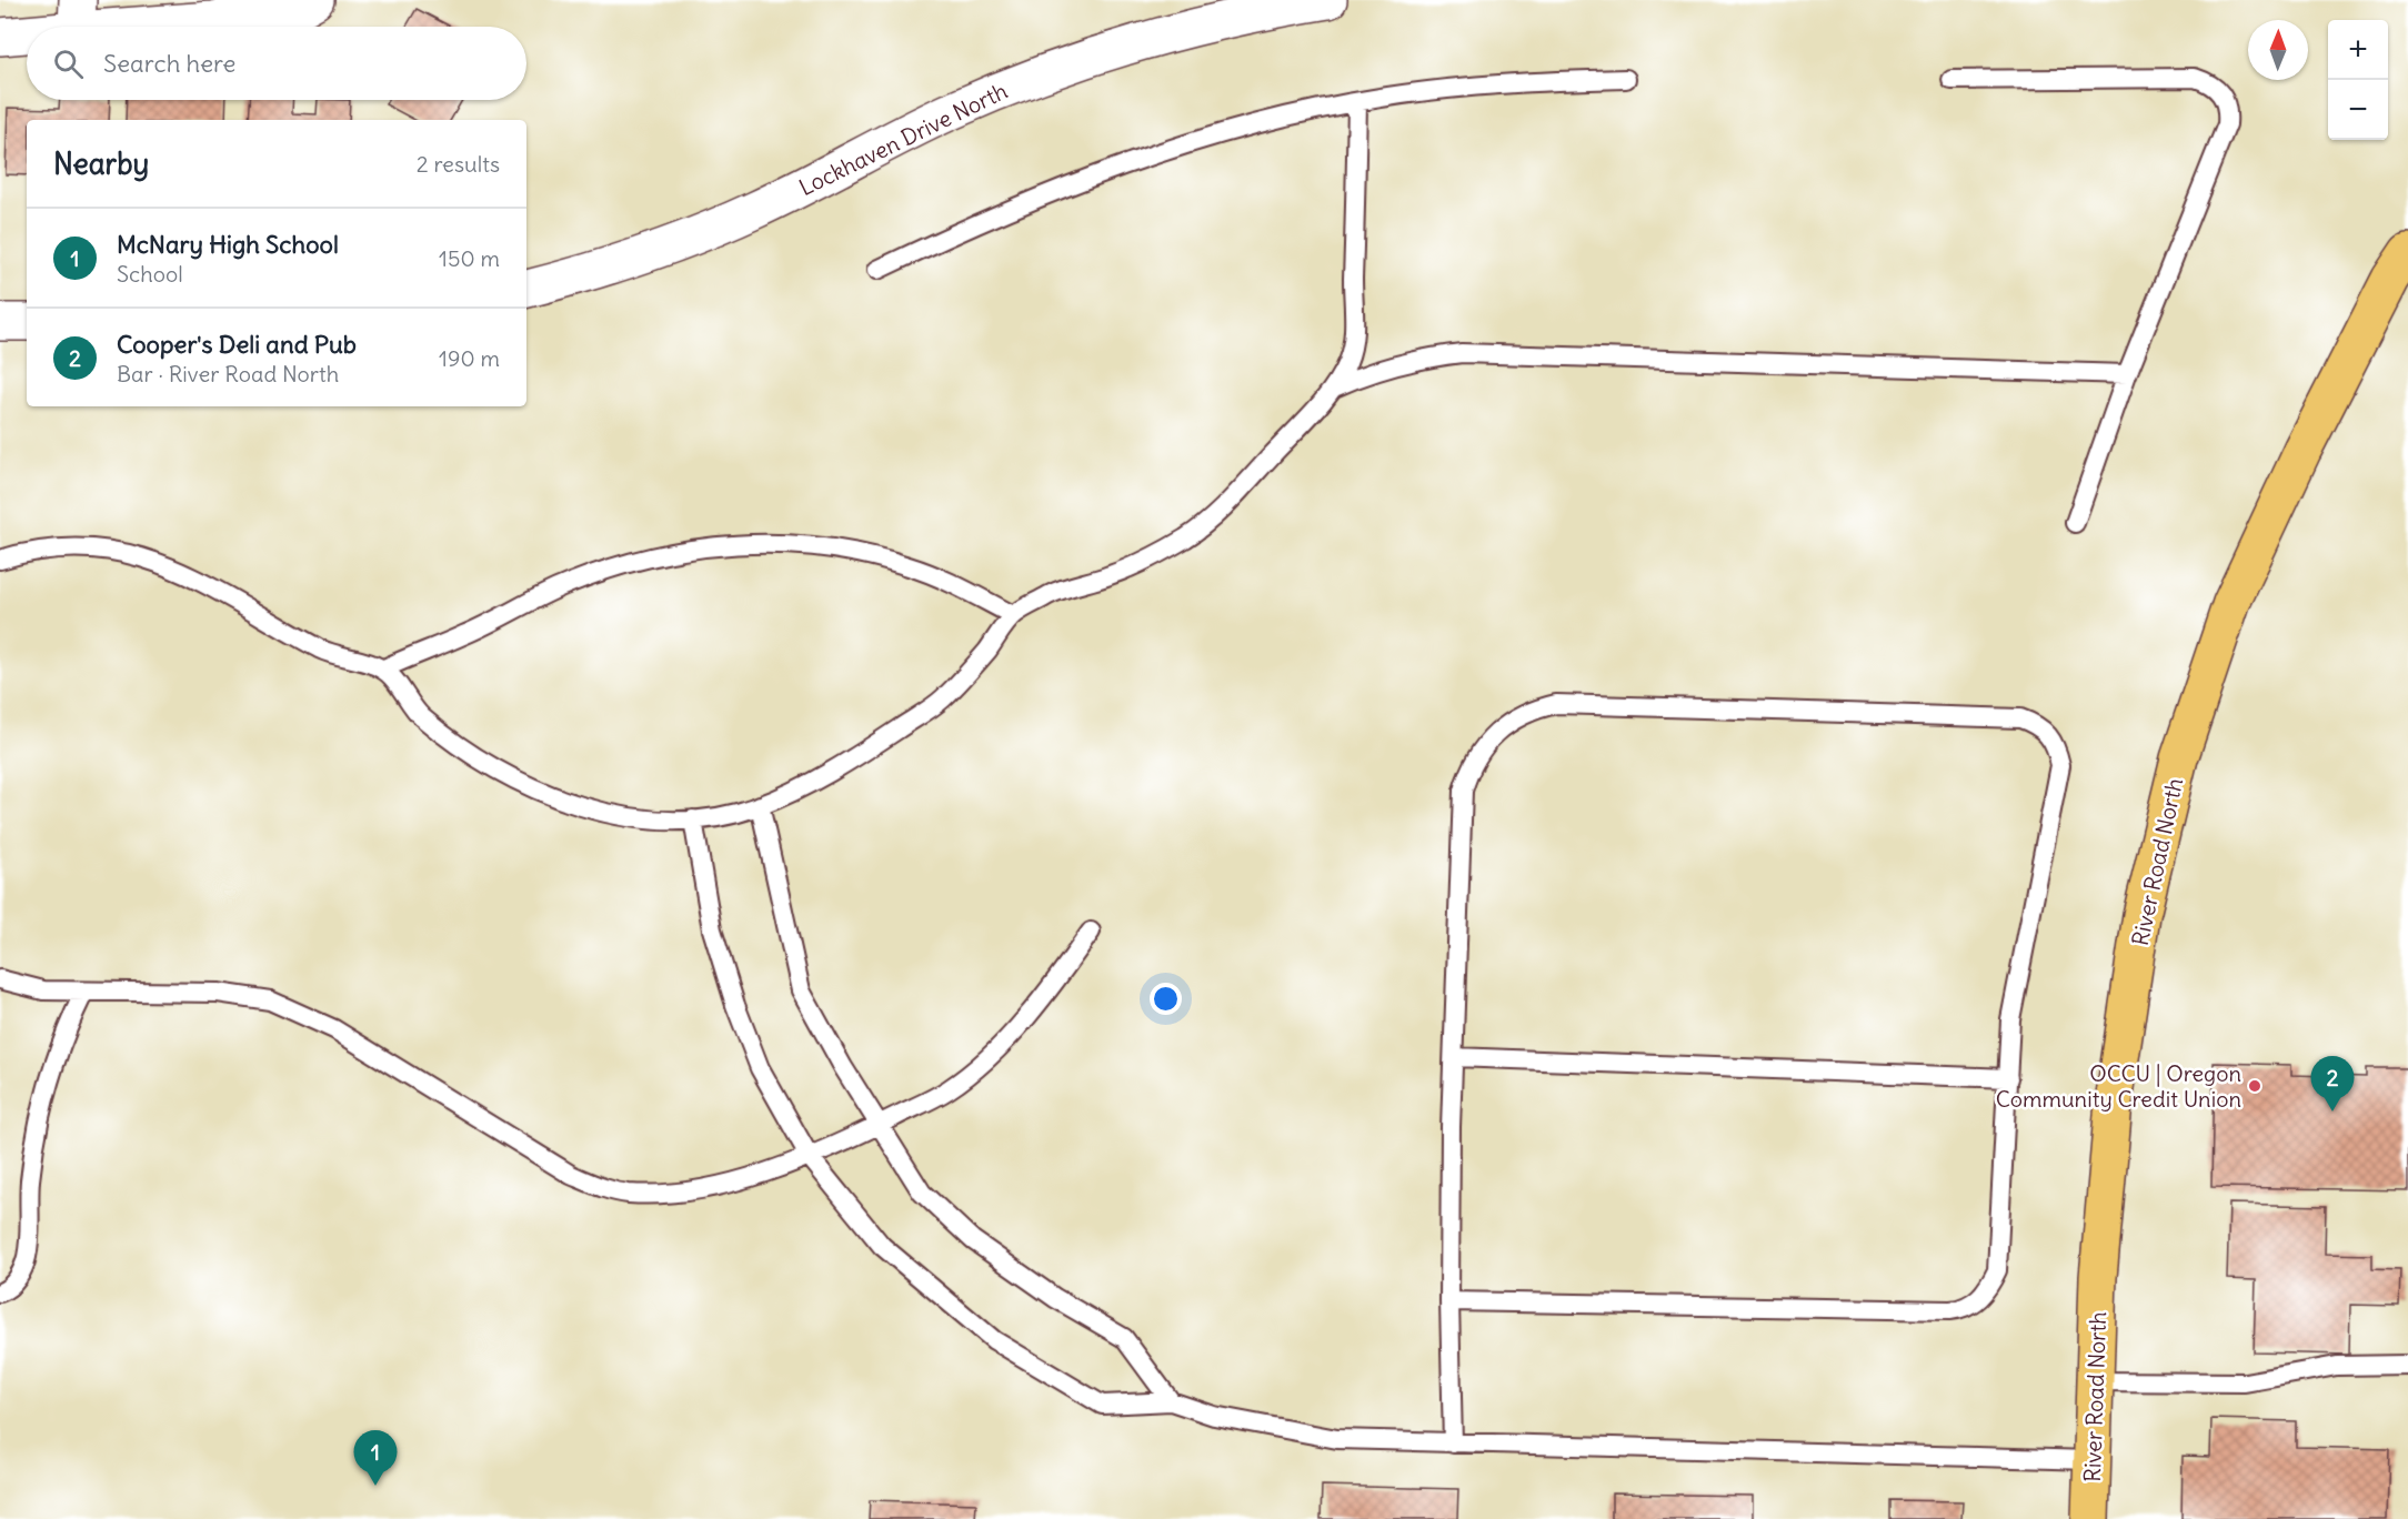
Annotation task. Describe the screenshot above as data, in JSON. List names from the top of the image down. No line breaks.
{"streets":{"main road":["River Road North"],"street":["Lockhaven Drive North"]},"places":["OCCU | Oregon Community Credit Union"],"north":"top","page":{"map_buttons":["+","−"],"search":"Search here","heading":["Nearby","2 results"],"list":[{"mark":"1","name":"McNary High School","note":"School","value":"150 m"},{"mark":"2","name":"Cooper's Deli and Pub","note":"Bar · River Road North","value":"190 m"}],"pins":["2","1"]}}
